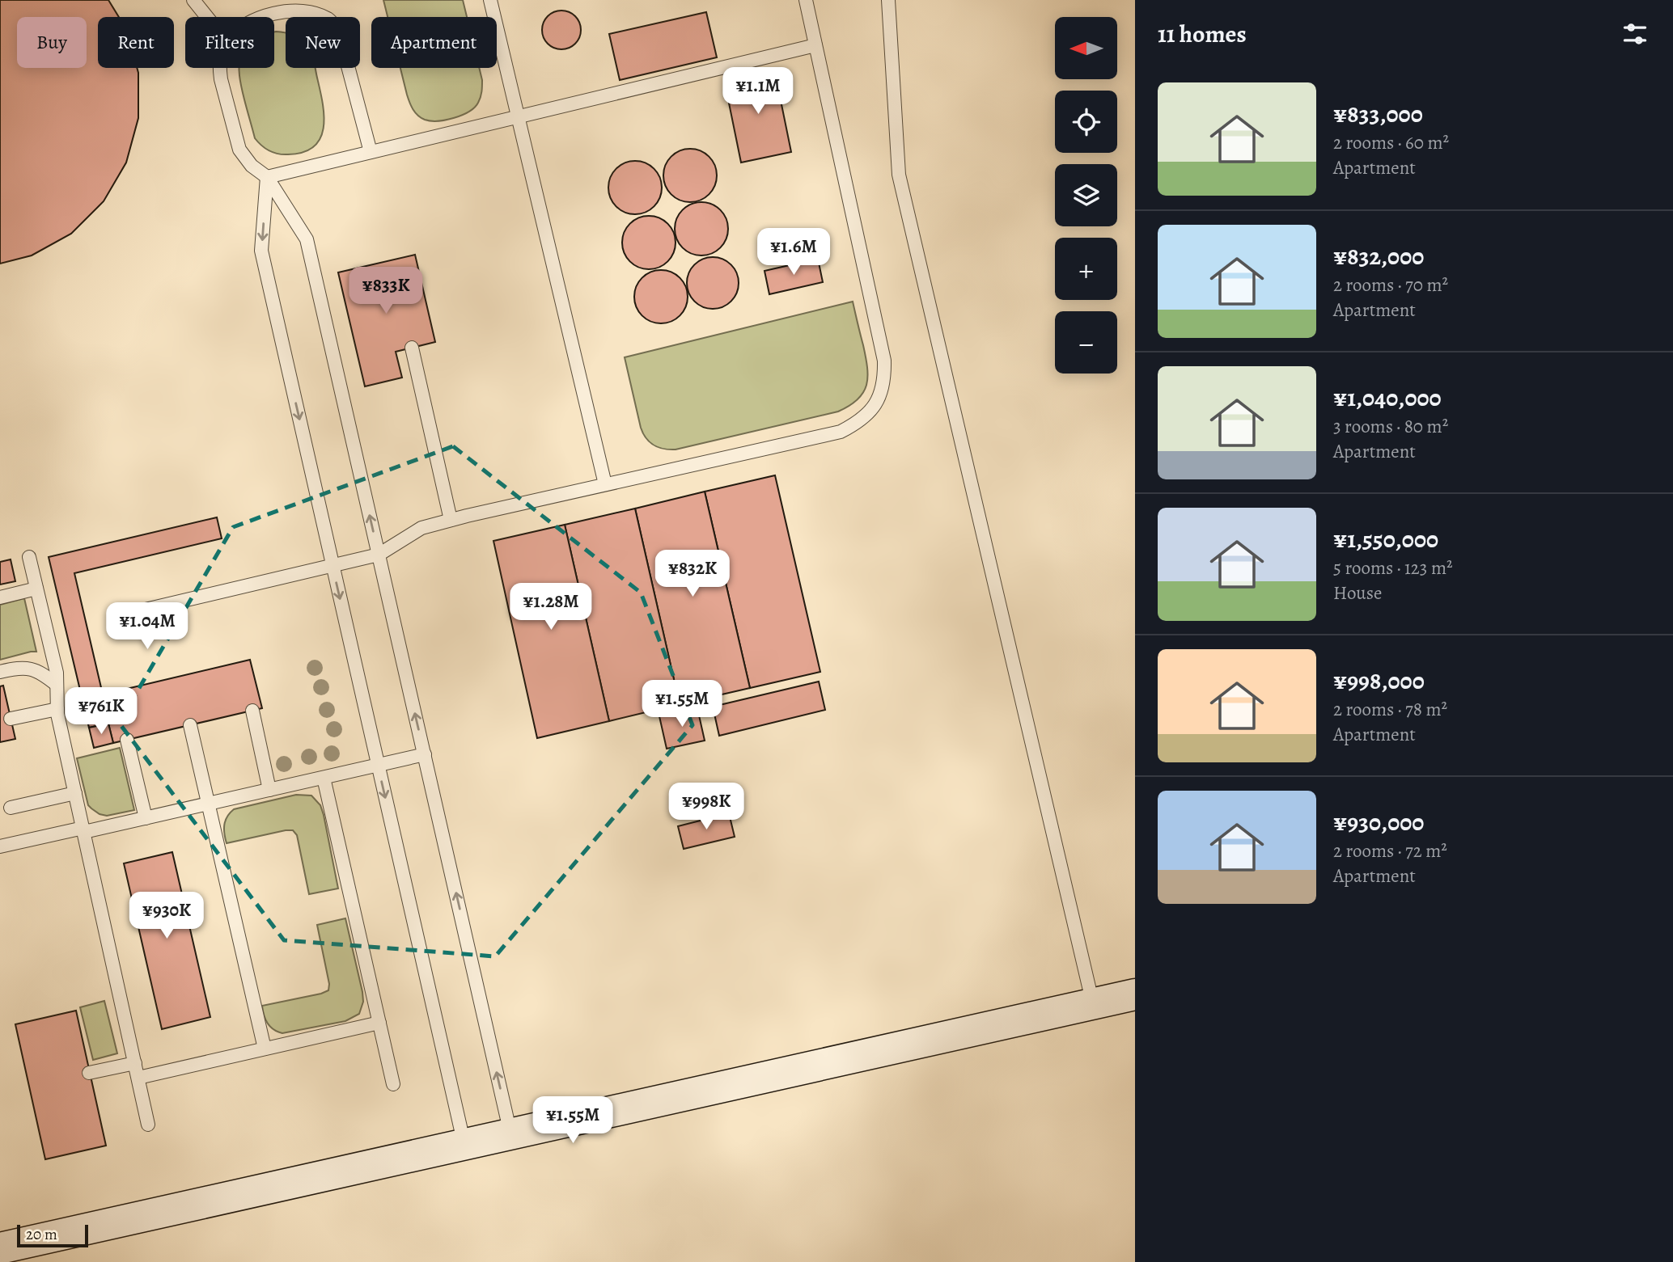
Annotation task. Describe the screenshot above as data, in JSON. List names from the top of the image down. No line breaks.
{"scale_bar":"20 m","north":"left","page":{"heading":"11 homes","map_buttons":["+","−"],"chip":["Buy","Rent","Filters","New","Apartment"],"price":["¥1.1M","¥1.6M","¥833K","¥832K","¥1.28M","¥1.04M","¥1.55M","¥761K","¥998K","¥930K","¥1.55M"],"list":[{"name":"¥833,000","note":"2 rooms · 60 m² · Apartment"},{"name":"¥832,000","note":"2 rooms · 70 m² · Apartment"},{"name":"¥1,040,000","note":"3 rooms · 80 m² · Apartment"},{"name":"¥1,550,000","note":"5 rooms · 123 m² · House"},{"name":"¥998,000","note":"2 rooms · 78 m² · Apartment"},{"name":"¥930,000","note":"2 rooms · 72 m² · Apartment"}],"scale":"20 m"}}
